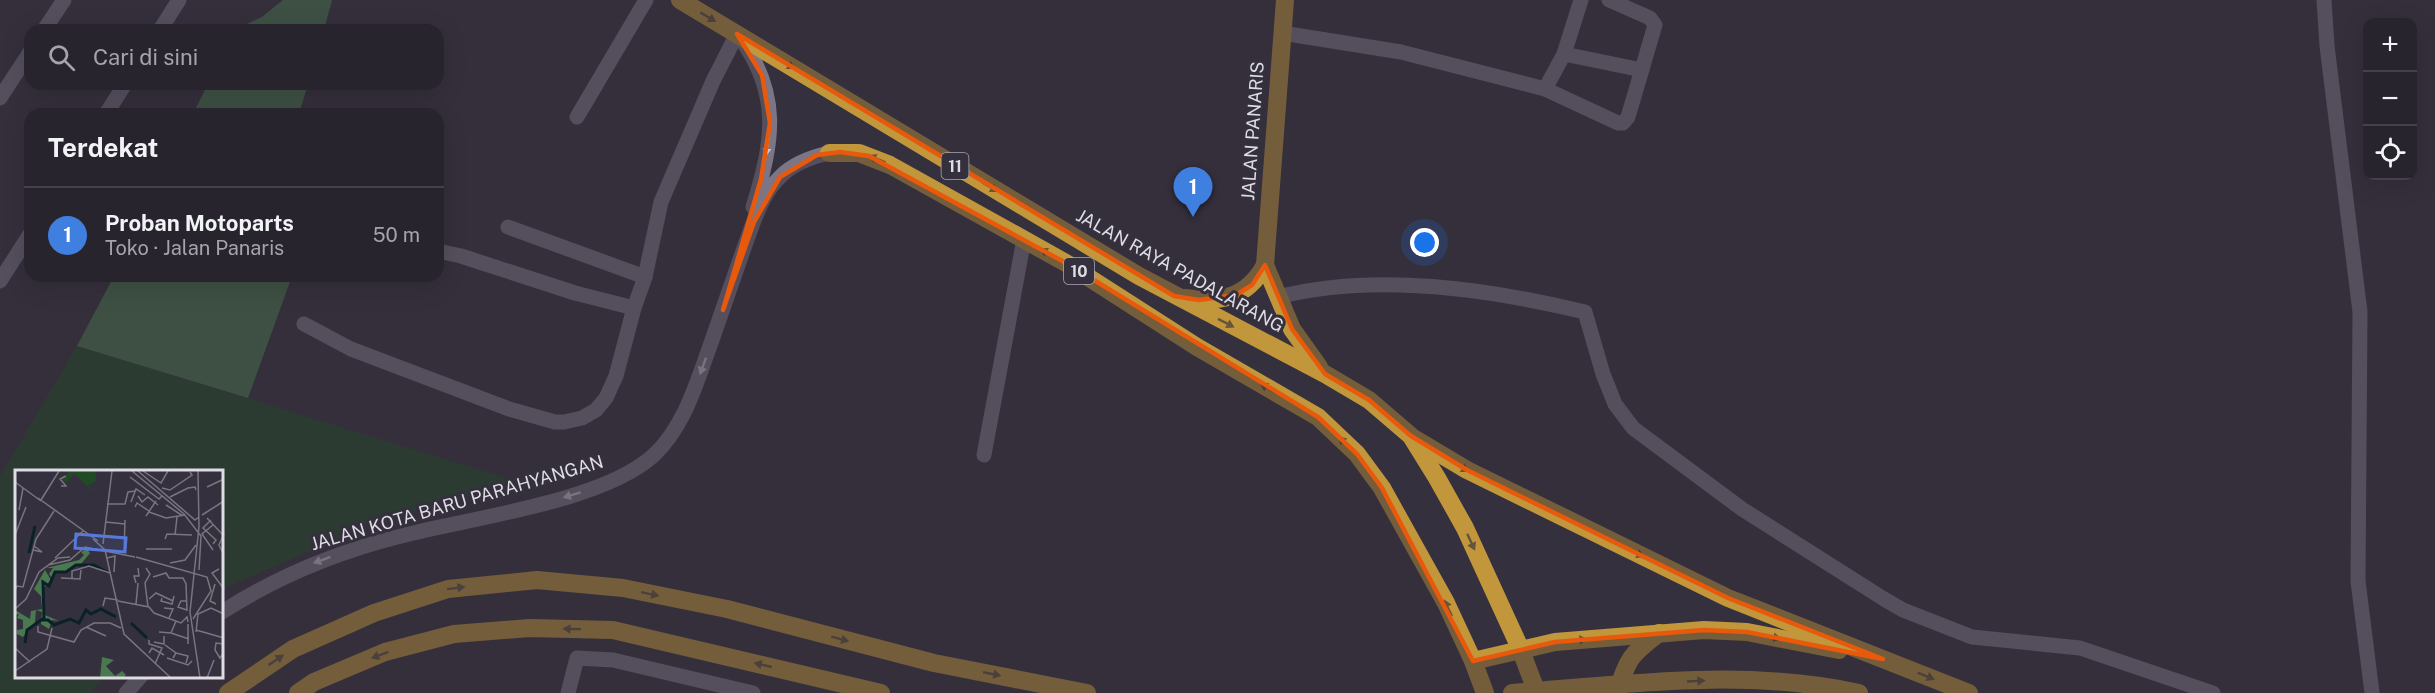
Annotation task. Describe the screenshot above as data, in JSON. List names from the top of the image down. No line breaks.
{"streets":{"highway":["JALAN PANARIS","11","10","JALAN RAYA PADALARANG"],"street":["JALAN KOTA BARU PARAHYANGAN"]},"crossings":[["JALAN PANARIS","JALAN RAYA PADALARANG"],["10","JALAN KOTA BARU PARAHYANGAN"],["JALAN RAYA PADALARANG","JALAN KOTA BARU PARAHYANGAN"]],"page":{"map_buttons":["+","−"],"search":"Cari di sini","heading":"Terdekat","pins":"1","list":[{"mark":"1","name":"Proban Motoparts","note":"Toko · Jalan Panaris","value":"50 m"}]}}
